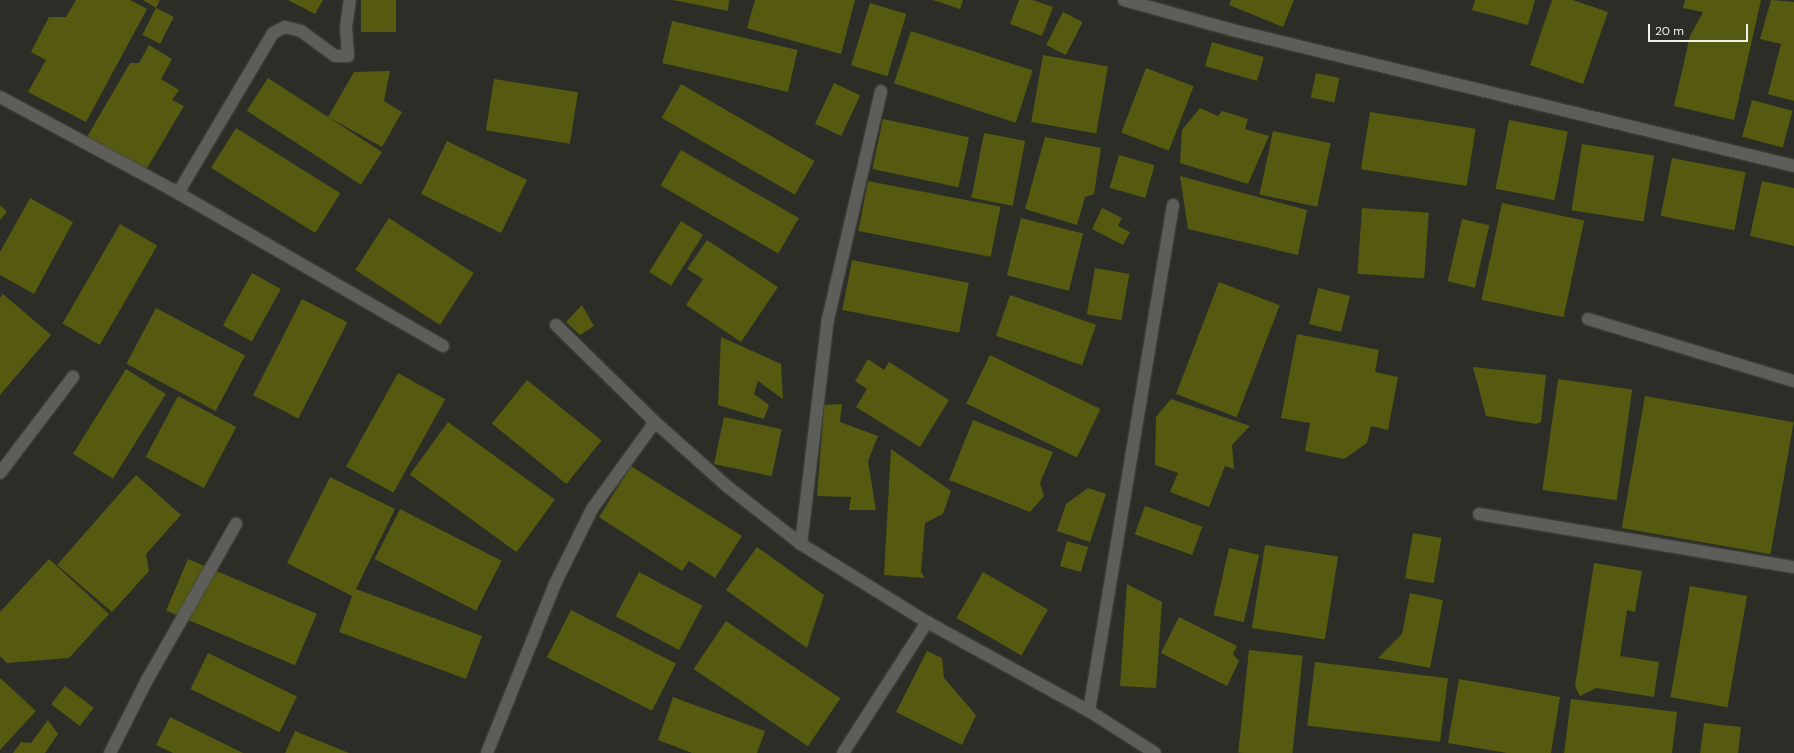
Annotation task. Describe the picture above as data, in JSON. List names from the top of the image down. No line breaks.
{"scale_bar":"20 m"}
